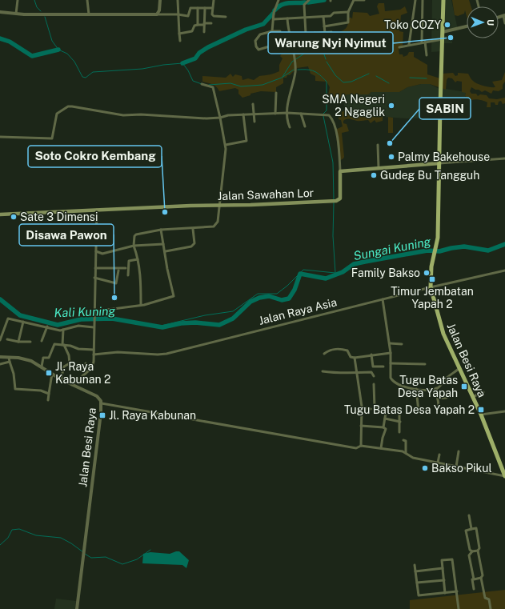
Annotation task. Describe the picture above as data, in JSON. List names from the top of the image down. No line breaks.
{"streets":{"main road":["Jalan Sawahan Lor","Jalan Besi Raya"],"street":["Jalan Raya Asia"]},"crossings":[["Jalan Raya Asia","Jalan Besi Raya"]],"water":["Sungai Kuning","Kali Kuning"],"places":{"other":["Toko COZY","Warung Nyi Nyimut","SMA Negeri 2 Ngaglik","SABIN","Palmy Bakehouse","Gudeg Bu Tangguh","Soto Cokro Kembang","Sate 3 Dimensi","Family Bakso","Disawa Pawon","Bakso Pikul"],"transit":["Timur Jembatan Yapah 2","Jl. Raya Kabunan 2","Tugu Batas Desa Yapah","Tugu Batas Desa Yapah 2","Jl. Raya Kabunan"]},"north":"right"}
